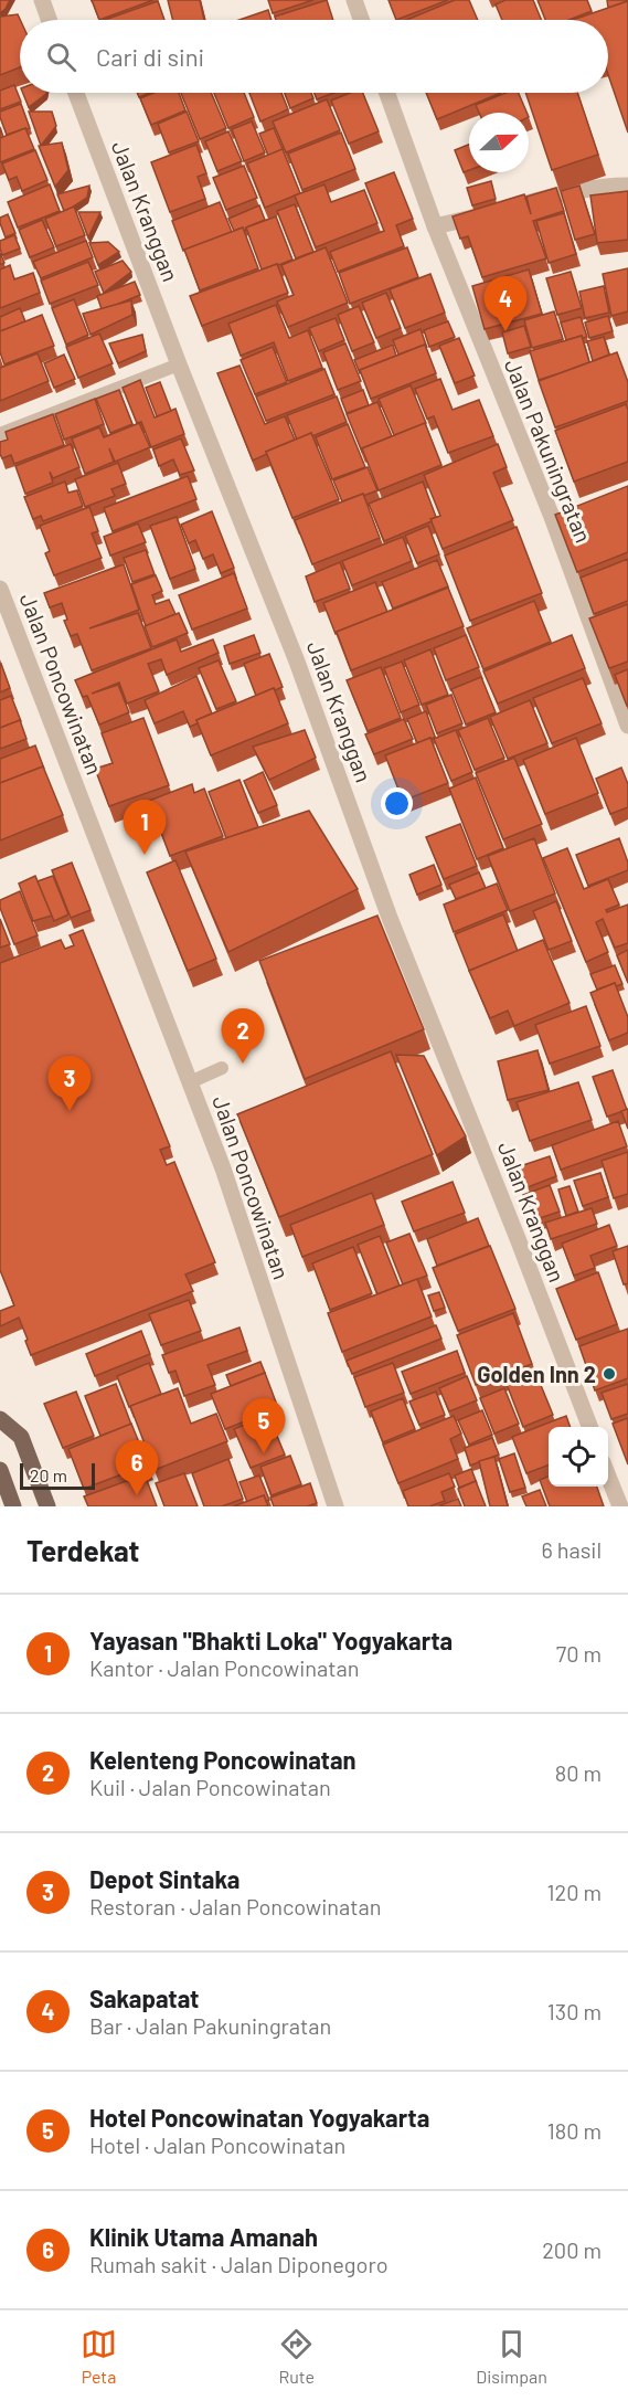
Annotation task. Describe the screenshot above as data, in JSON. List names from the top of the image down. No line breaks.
{"streets":{"street":["Jalan Kranggan","Jalan Pakuningratan","Jalan Poncowinatan"]},"places":["Golden Inn 2"],"scale_bar":"20 m","north":"right","page":{"search":"Cari di sini","pins":["4","1","2","3","5","6"],"scale":"20 m","heading":["Terdekat","6 hasil"],"list":[{"mark":"1","name":"Yayasan \"Bhakti Loka\" Yogyakarta","note":"Kantor · Jalan Poncowinatan","value":"70 m"},{"mark":"2","name":"Kelenteng Poncowinatan","note":"Kuil · Jalan Poncowinatan","value":"80 m"},{"mark":"3","name":"Depot Sintaka","note":"Restoran · Jalan Poncowinatan","value":"120 m"},{"mark":"4","name":"Sakapatat","note":"Bar · Jalan Pakuningratan","value":"130 m"},{"mark":"5","name":"Hotel Poncowinatan Yogyakarta","note":"Hotel · Jalan Poncowinatan","value":"180 m"},{"mark":"6","name":"Klinik Utama Amanah","note":"Rumah sakit · Jalan Diponegoro","value":"200 m"}],"nav":["Peta","Rute","Disimpan"]}}
